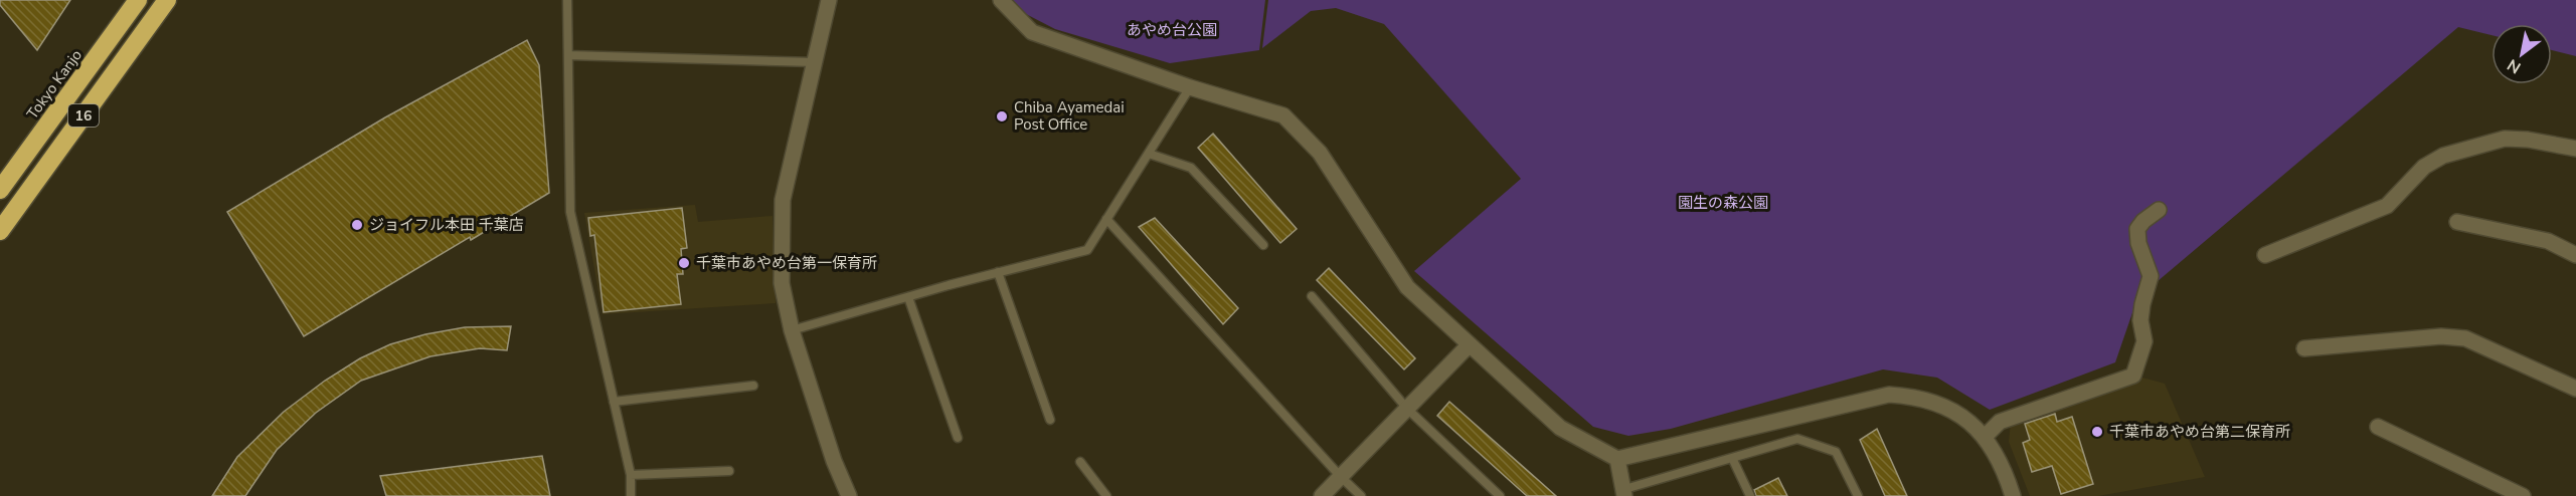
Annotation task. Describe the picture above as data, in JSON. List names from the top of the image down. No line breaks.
{"streets":{"highway":["Tokyo Kanjo","16"]},"parks":["あやめ台公園","園生の森公園"],"places":["Chiba Ayamedai Post Office","ジョイフル本田 千葉店","千葉市あやめ台第一保育所","千葉市あやめ台第二保育所"],"north":"bottom left"}
